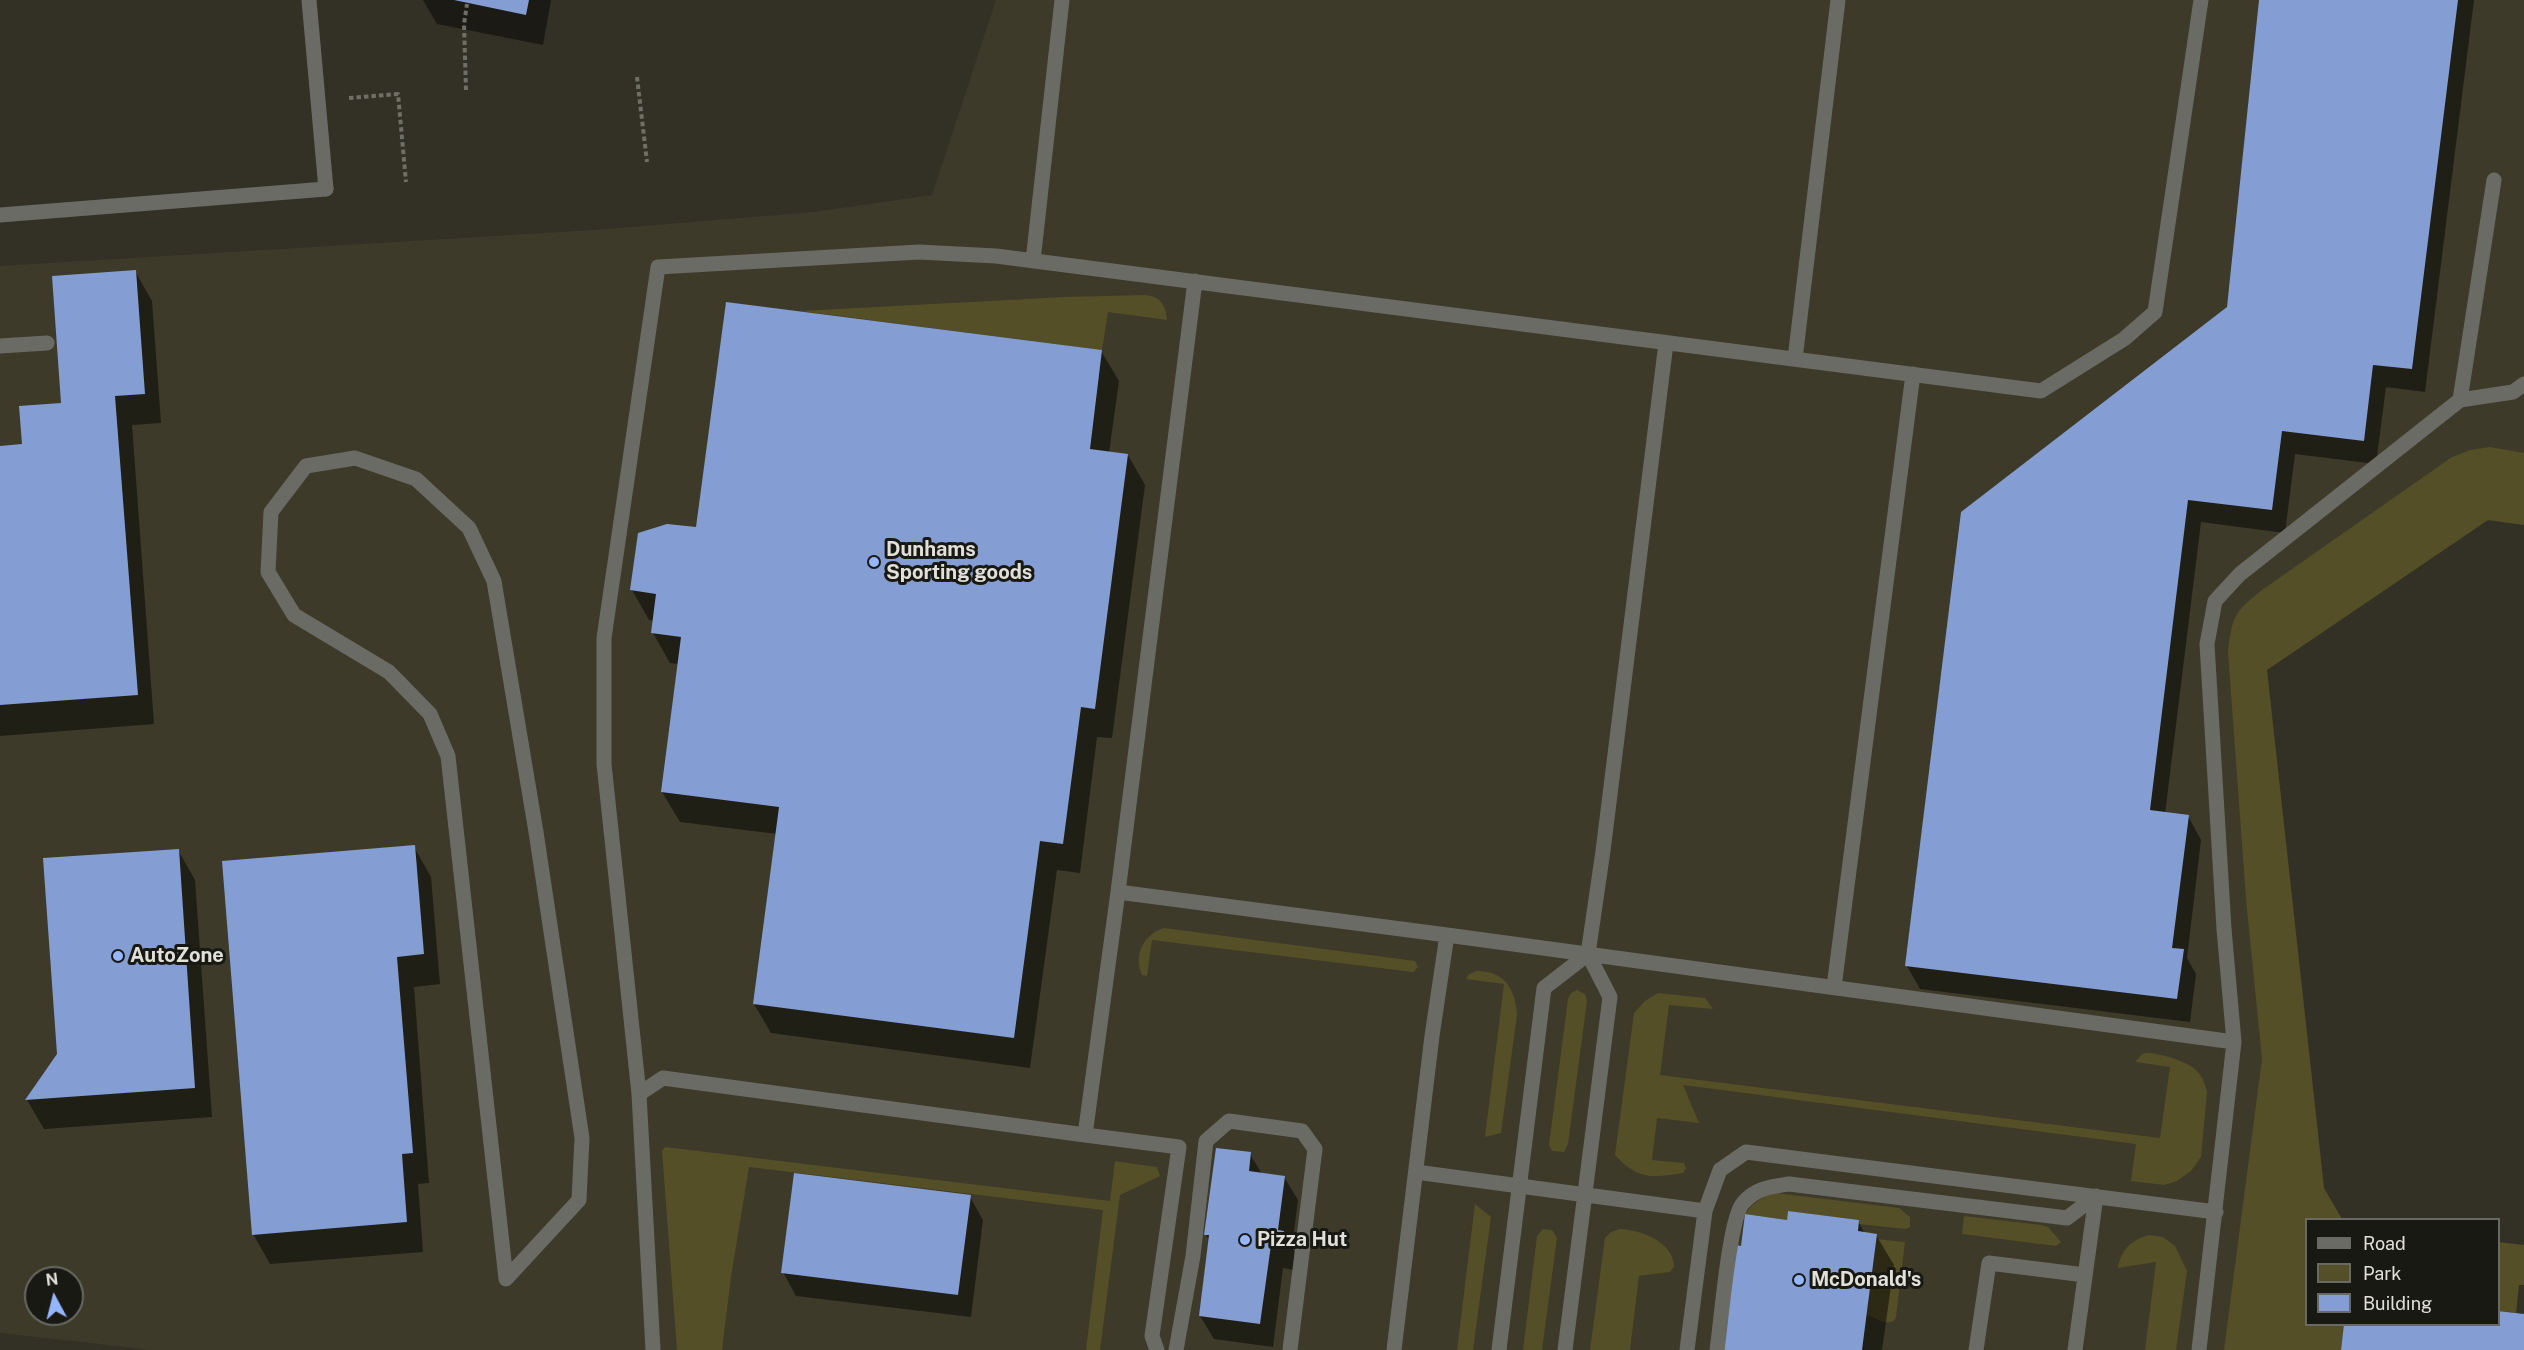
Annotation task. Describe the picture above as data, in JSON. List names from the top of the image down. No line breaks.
{"places":["Dunhams Sporting goods","AutoZone","Pizza Hut","McDonald's"],"legend":["Road","Park","Building"],"north":"top"}
